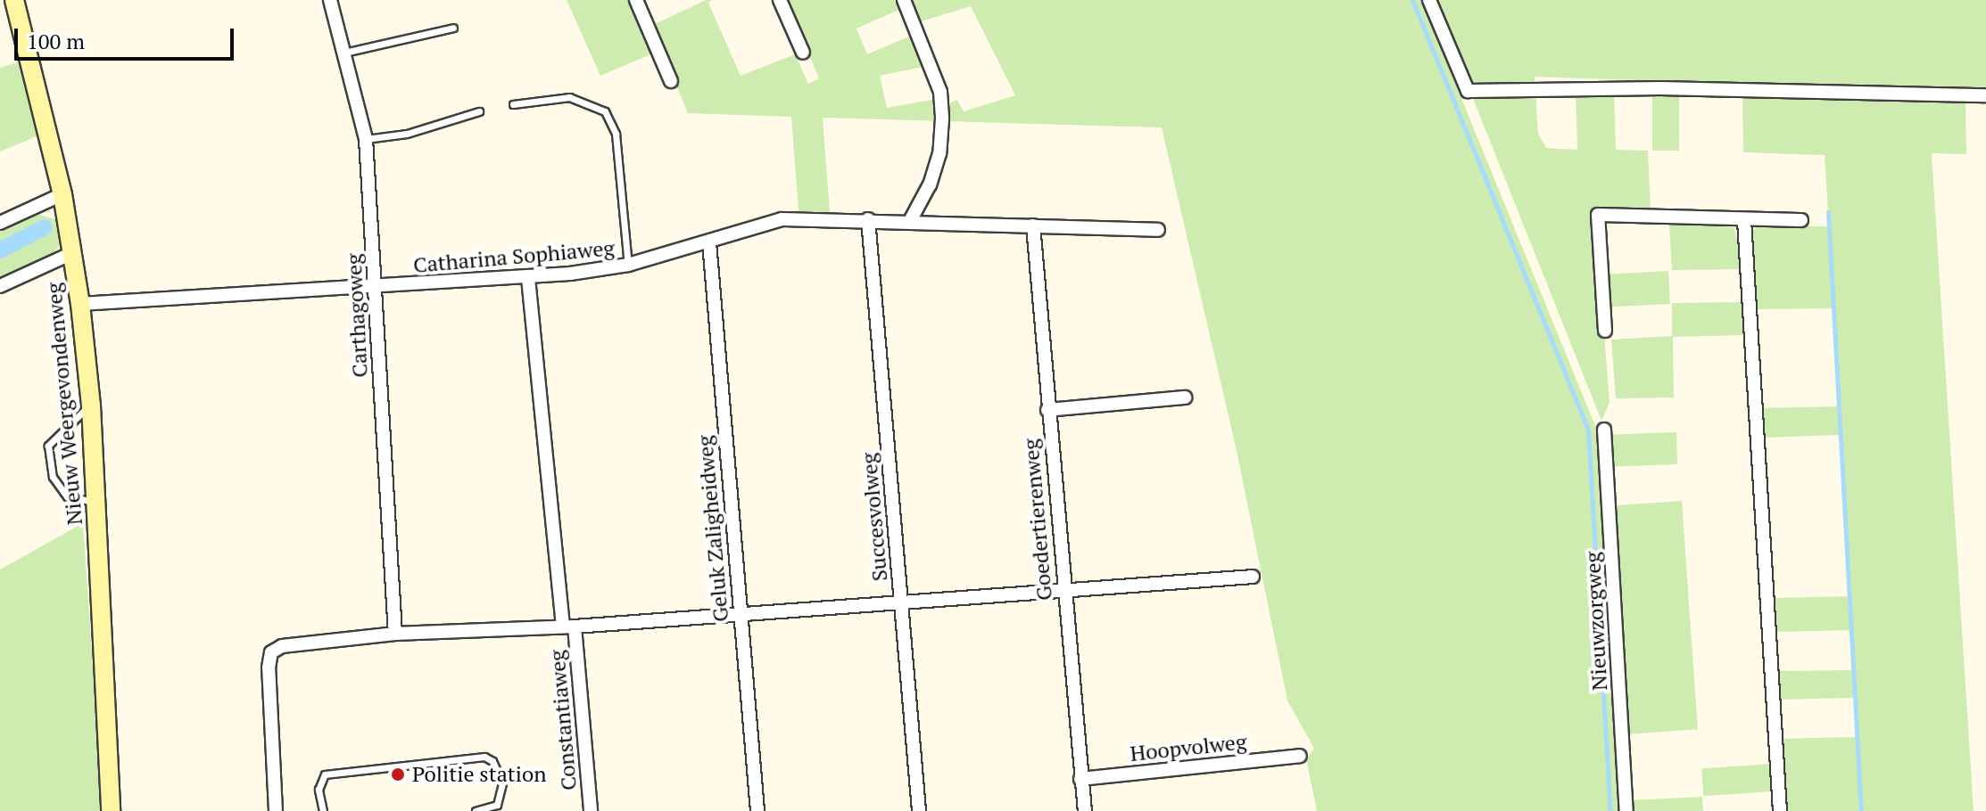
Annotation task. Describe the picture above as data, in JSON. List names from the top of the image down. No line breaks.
{"streets":{"street":["Catharina Sophiaweg","Carthagoweg","Nieuw Weergevondenweg","Succesvolweg","Goedertierenweg","Geluk Zaligheidweg","Nieuwzorgweg","Constantiaweg","Hoopvolweg"]},"crossings":[["Catharina Sophiaweg","Carthagoweg"],["Catharina Sophiaweg","Nieuw Weergevondenweg"],["Catharina Sophiaweg","Succesvolweg"],["Catharina Sophiaweg","Goedertierenweg"],["Catharina Sophiaweg","Geluk Zaligheidweg"],["Catharina Sophiaweg","Constantiaweg"],["Goedertierenweg","Hoopvolweg"]],"places":["Politie station"],"scale_bar":"100 m"}
